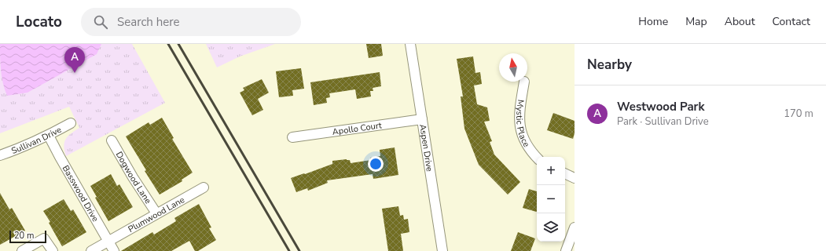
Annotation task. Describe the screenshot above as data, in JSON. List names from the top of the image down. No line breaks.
{"streets":{"street":["Mystic Place","Apollo Court","Sullivan Drive","Aspen Drive","Dogwood Lane","Basswood Drive","Plumwood Lane"]},"crossings":[["Apollo Court","Aspen Drive"],["Sullivan Drive","Basswood Drive"],["Dogwood Lane","Plumwood Lane"],["Basswood Drive","Plumwood Lane"]],"scale_bar":"20 m","north":"top","page":{"header":"Locato","search":"Search here","nav":["Home","Map","About","Contact"],"heading":"Nearby","pins":"A","list":[{"mark":"A","name":"Westwood Park","note":"Park · Sullivan Drive","value":"170 m"}],"map_buttons":["+","−"],"scale":"20 m"}}
